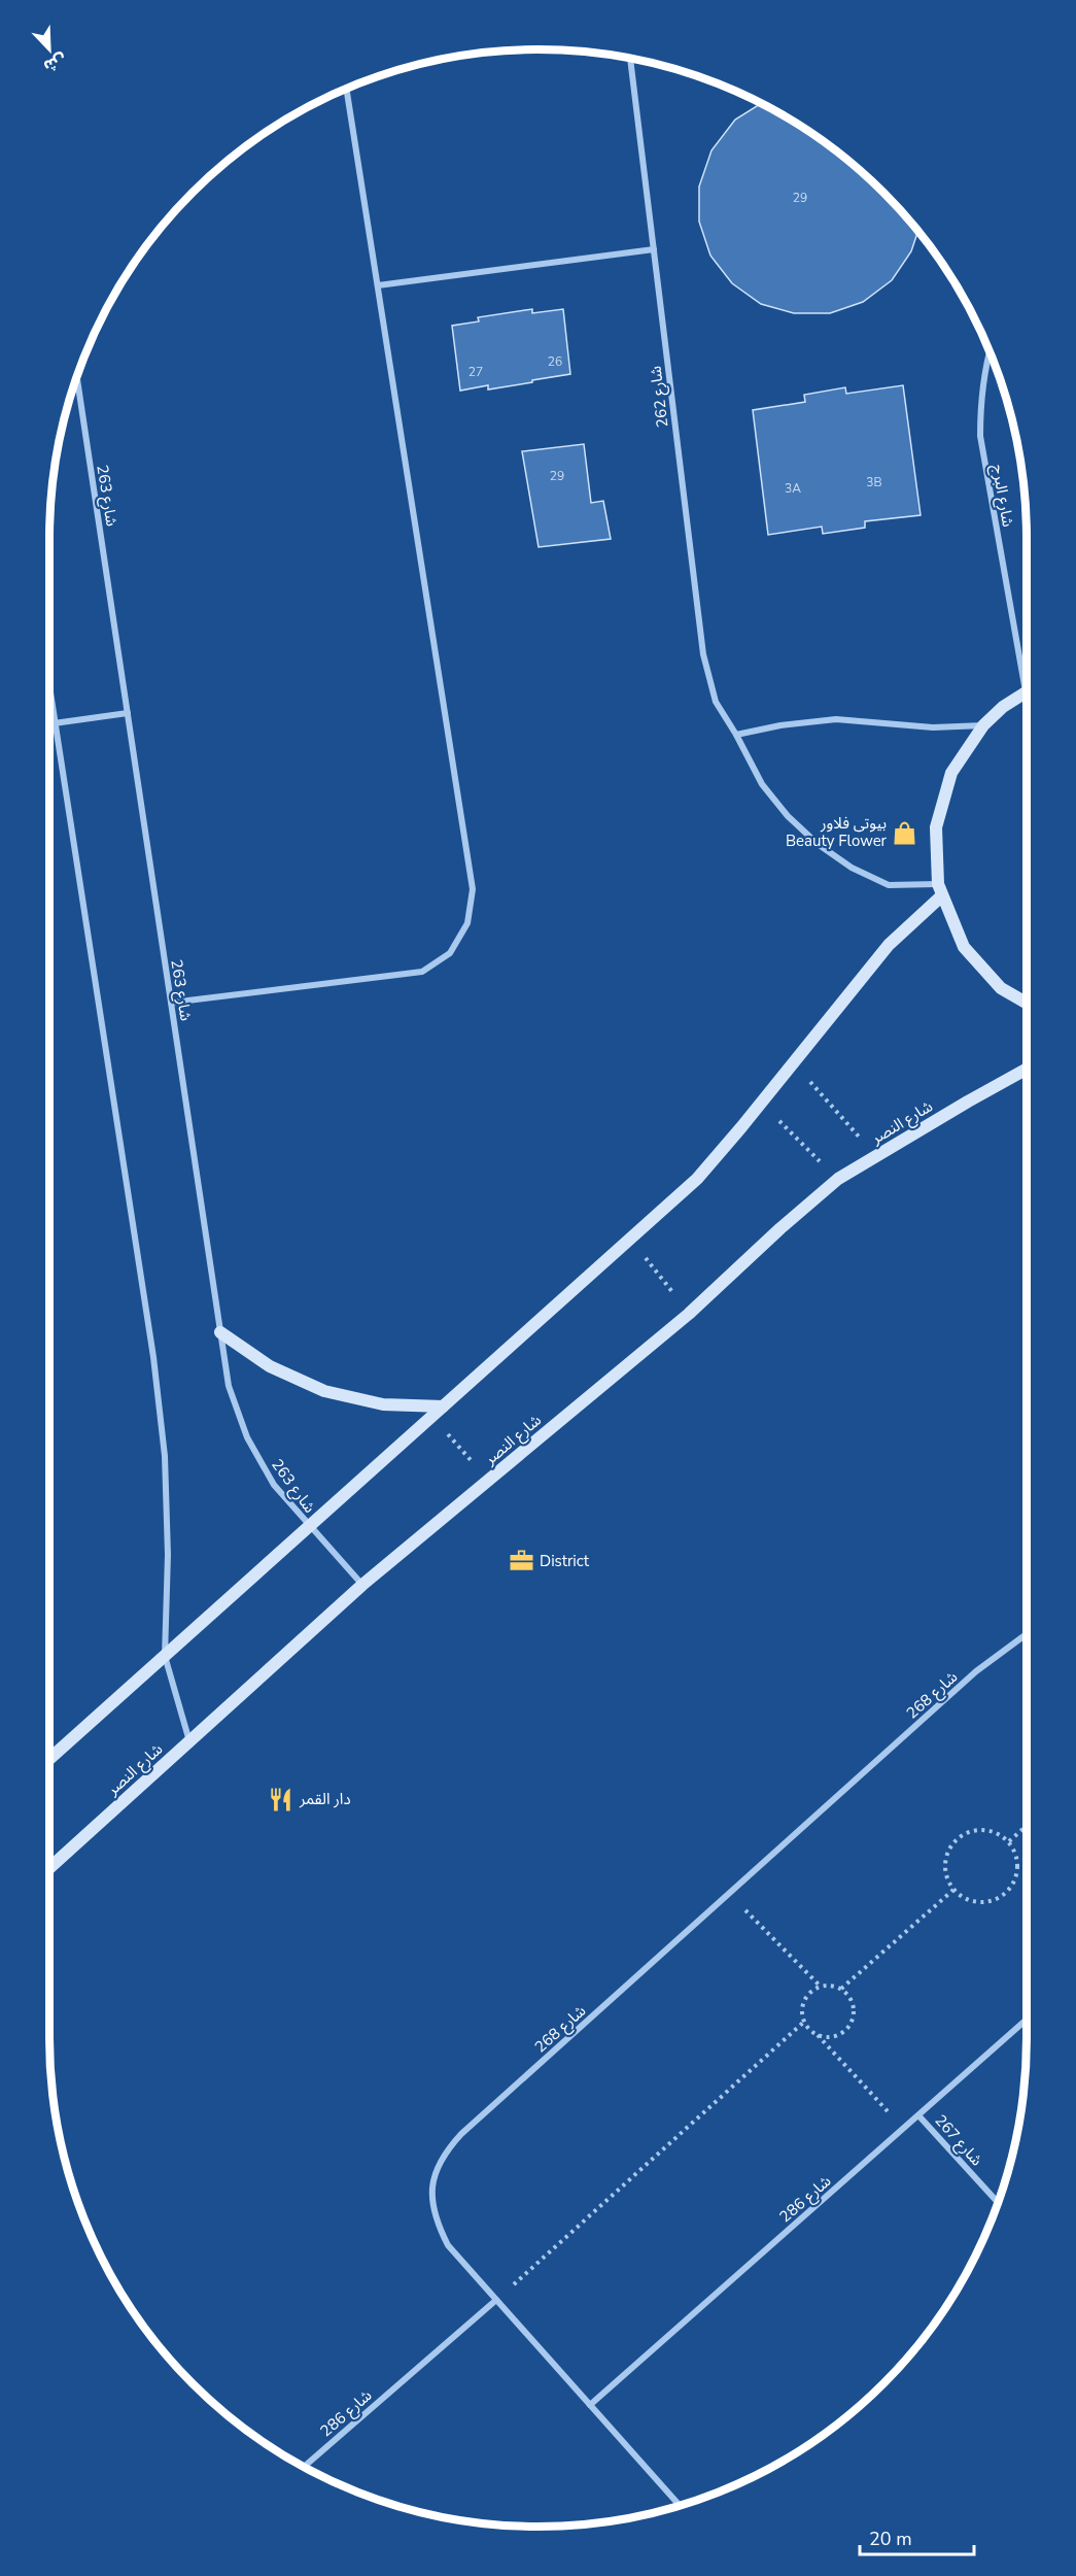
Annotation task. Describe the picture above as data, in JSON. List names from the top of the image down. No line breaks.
{"streets":{"street":["شارع 262","شارع 263","شارع البرج","شارع النصر","شارع 268","شارع 267","شارع 286"]},"crossings":[["شارع 263","شارع النصر"],["شارع 268","شارع 286"],["شارع 267","شارع 286"]],"places":{"shop":["بيوتى فلاور Beauty Flower"],"office":["District"],"restaurant":["دار القمر"]},"house_numbers":["29","26","27","29","3B","3A"],"scale_bar":"20 m","north":"bottom right"}
